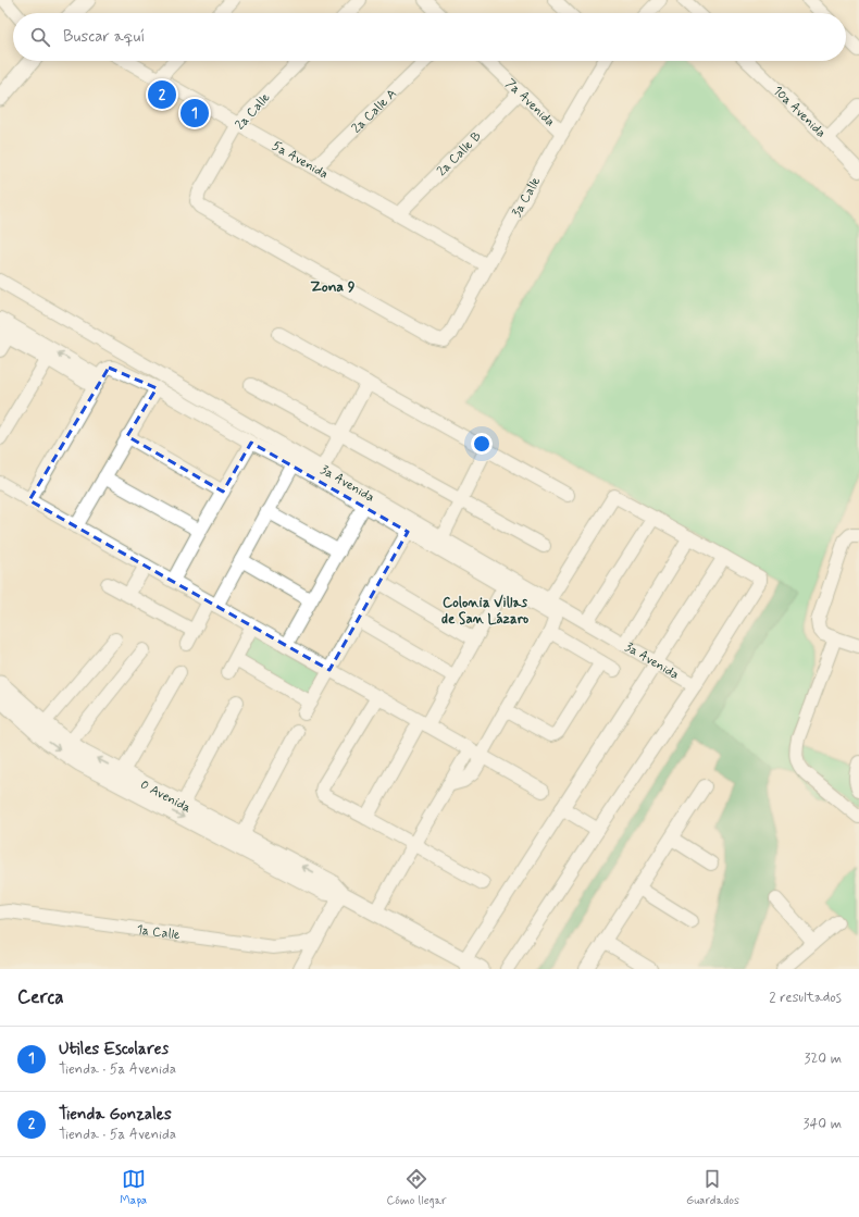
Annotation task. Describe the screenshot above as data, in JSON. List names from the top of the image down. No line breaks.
{"streets":{"main road":["0 Avenida"],"street":["7a Avenida","2a Calle","2a Calle A","10a Avenida","2a Calle B","5a Avenida","3a Calle","3a Avenida","1a Calle"]},"crossings":[["7a Avenida","2a Calle B"],["7a Avenida","3a Calle"],["2a Calle","5a Avenida"],["2a Calle","3a Calle"],["2a Calle A","5a Avenida"],["2a Calle B","5a Avenida"],["5a Avenida","3a Calle"]],"districts":["Zona 9","Colonia Villas de San Lázaro"],"page":{"search":"Buscar aquí","pins":["2","1"],"heading":["Cerca","2 resultados"],"list":[{"mark":"1","name":"Utiles Escolares","note":"Tienda · 5a Avenida","value":"320 m"},{"mark":"2","name":"Tienda Gonzales","note":"Tienda · 5a Avenida","value":"340 m"}],"nav":["Mapa","Cómo llegar","Guardados"]}}
